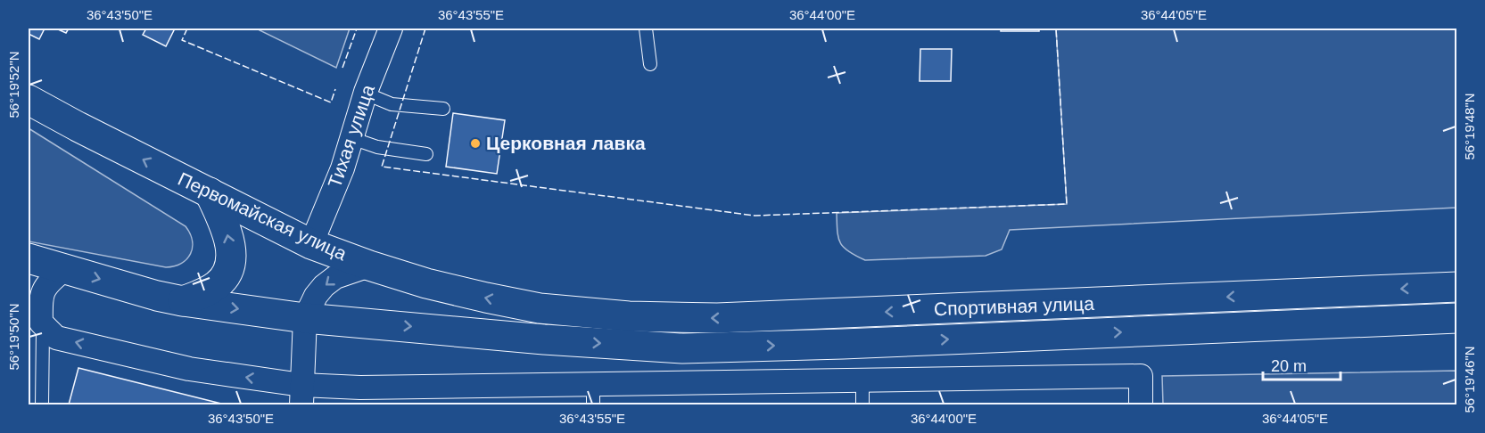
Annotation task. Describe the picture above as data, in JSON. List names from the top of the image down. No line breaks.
{"streets":{"highway":["Первомайская улица","Спортивная улица"],"street":["Тихая улица"]},"crossings":[["Тихая улица","Первомайская улица"],["Первомайская улица","Спортивная улица"]],"places":["Церковная лавка"],"scale_bar":"20 m","coordinates":["36°43'50\"E","36°43'55\"E","36°44'00\"E","36°44'05\"E","56°19'52\"N","56°19'48\"N","56°19'50\"N","56°19'46\"N"]}
